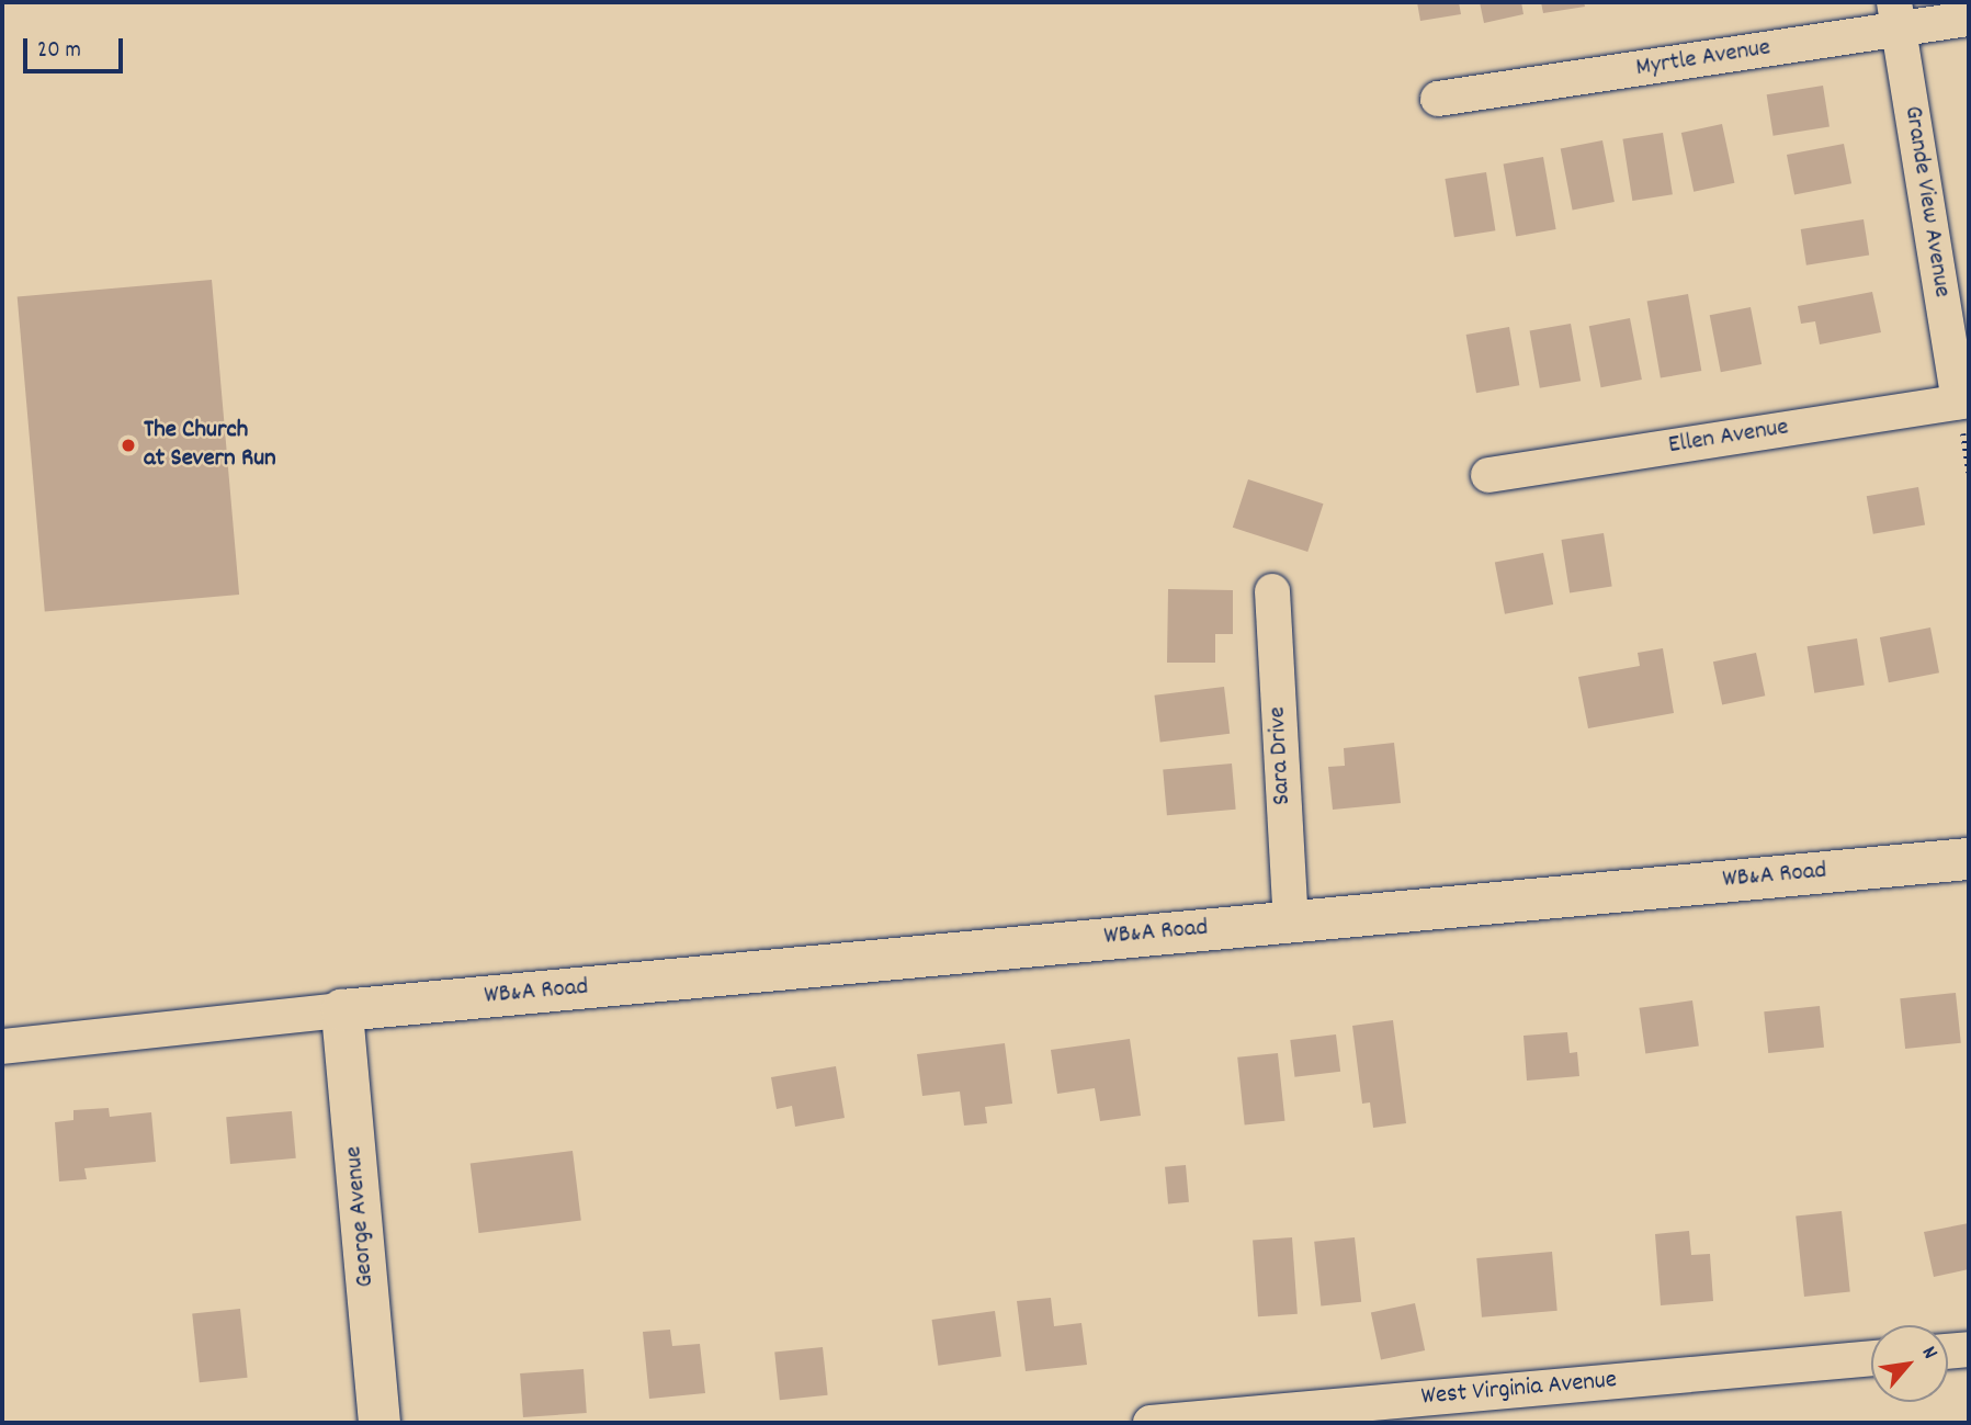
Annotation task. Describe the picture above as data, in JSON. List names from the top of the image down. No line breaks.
{"streets":{"street":["Myrtle Avenue","Grande View Avenue","Ellen Avenue","Sara Drive","WB&A Road","George Avenue","West Virginia Avenue"]},"crossings":[["Myrtle Avenue","Grande View Avenue"],["Grande View Avenue","Ellen Avenue"],["Sara Drive","WB&A Road"],["WB&A Road","George Avenue"]],"places":["The Church at Severn Run"],"scale_bar":"20 m","north":"top right"}
